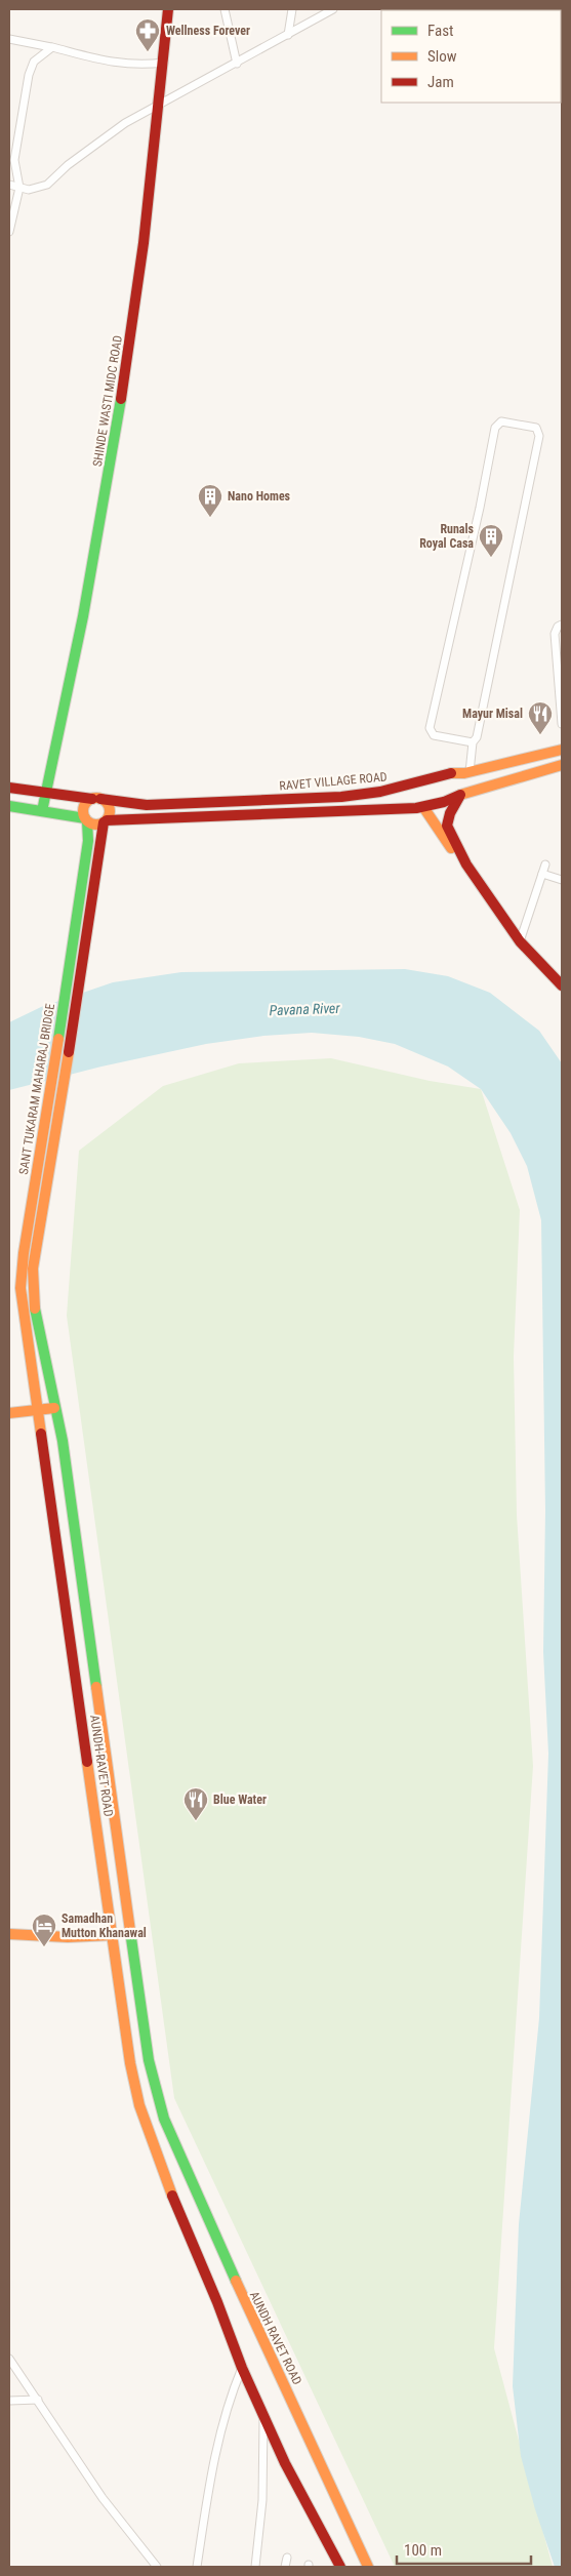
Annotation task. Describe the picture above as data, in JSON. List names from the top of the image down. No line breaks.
{"streets":{"main road":["SHINDE WASTI MIDC ROAD","RAVET VILLAGE ROAD","SANT TUKARAM MAHARAJ BRIDGE","AUNDH-RAVET ROAD","AUNDH RAVET ROAD"]},"crossings":[["RAVET VILLAGE ROAD","SANT TUKARAM MAHARAJ BRIDGE"],["SANT TUKARAM MAHARAJ BRIDGE","AUNDH-RAVET ROAD"],["AUNDH-RAVET ROAD","AUNDH RAVET ROAD"]],"water":["Pavana River"],"places":{"pharmacy":["Wellness Forever"],"building":["Nano Homes","Runals Royal Casa"],"restaurant":["Mayur Misal","Blue Water"],"hotel":["Samadhan Mutton Khanawal"]},"legend":["Fast","Slow","Jam"],"scale_bar":"100 m"}
